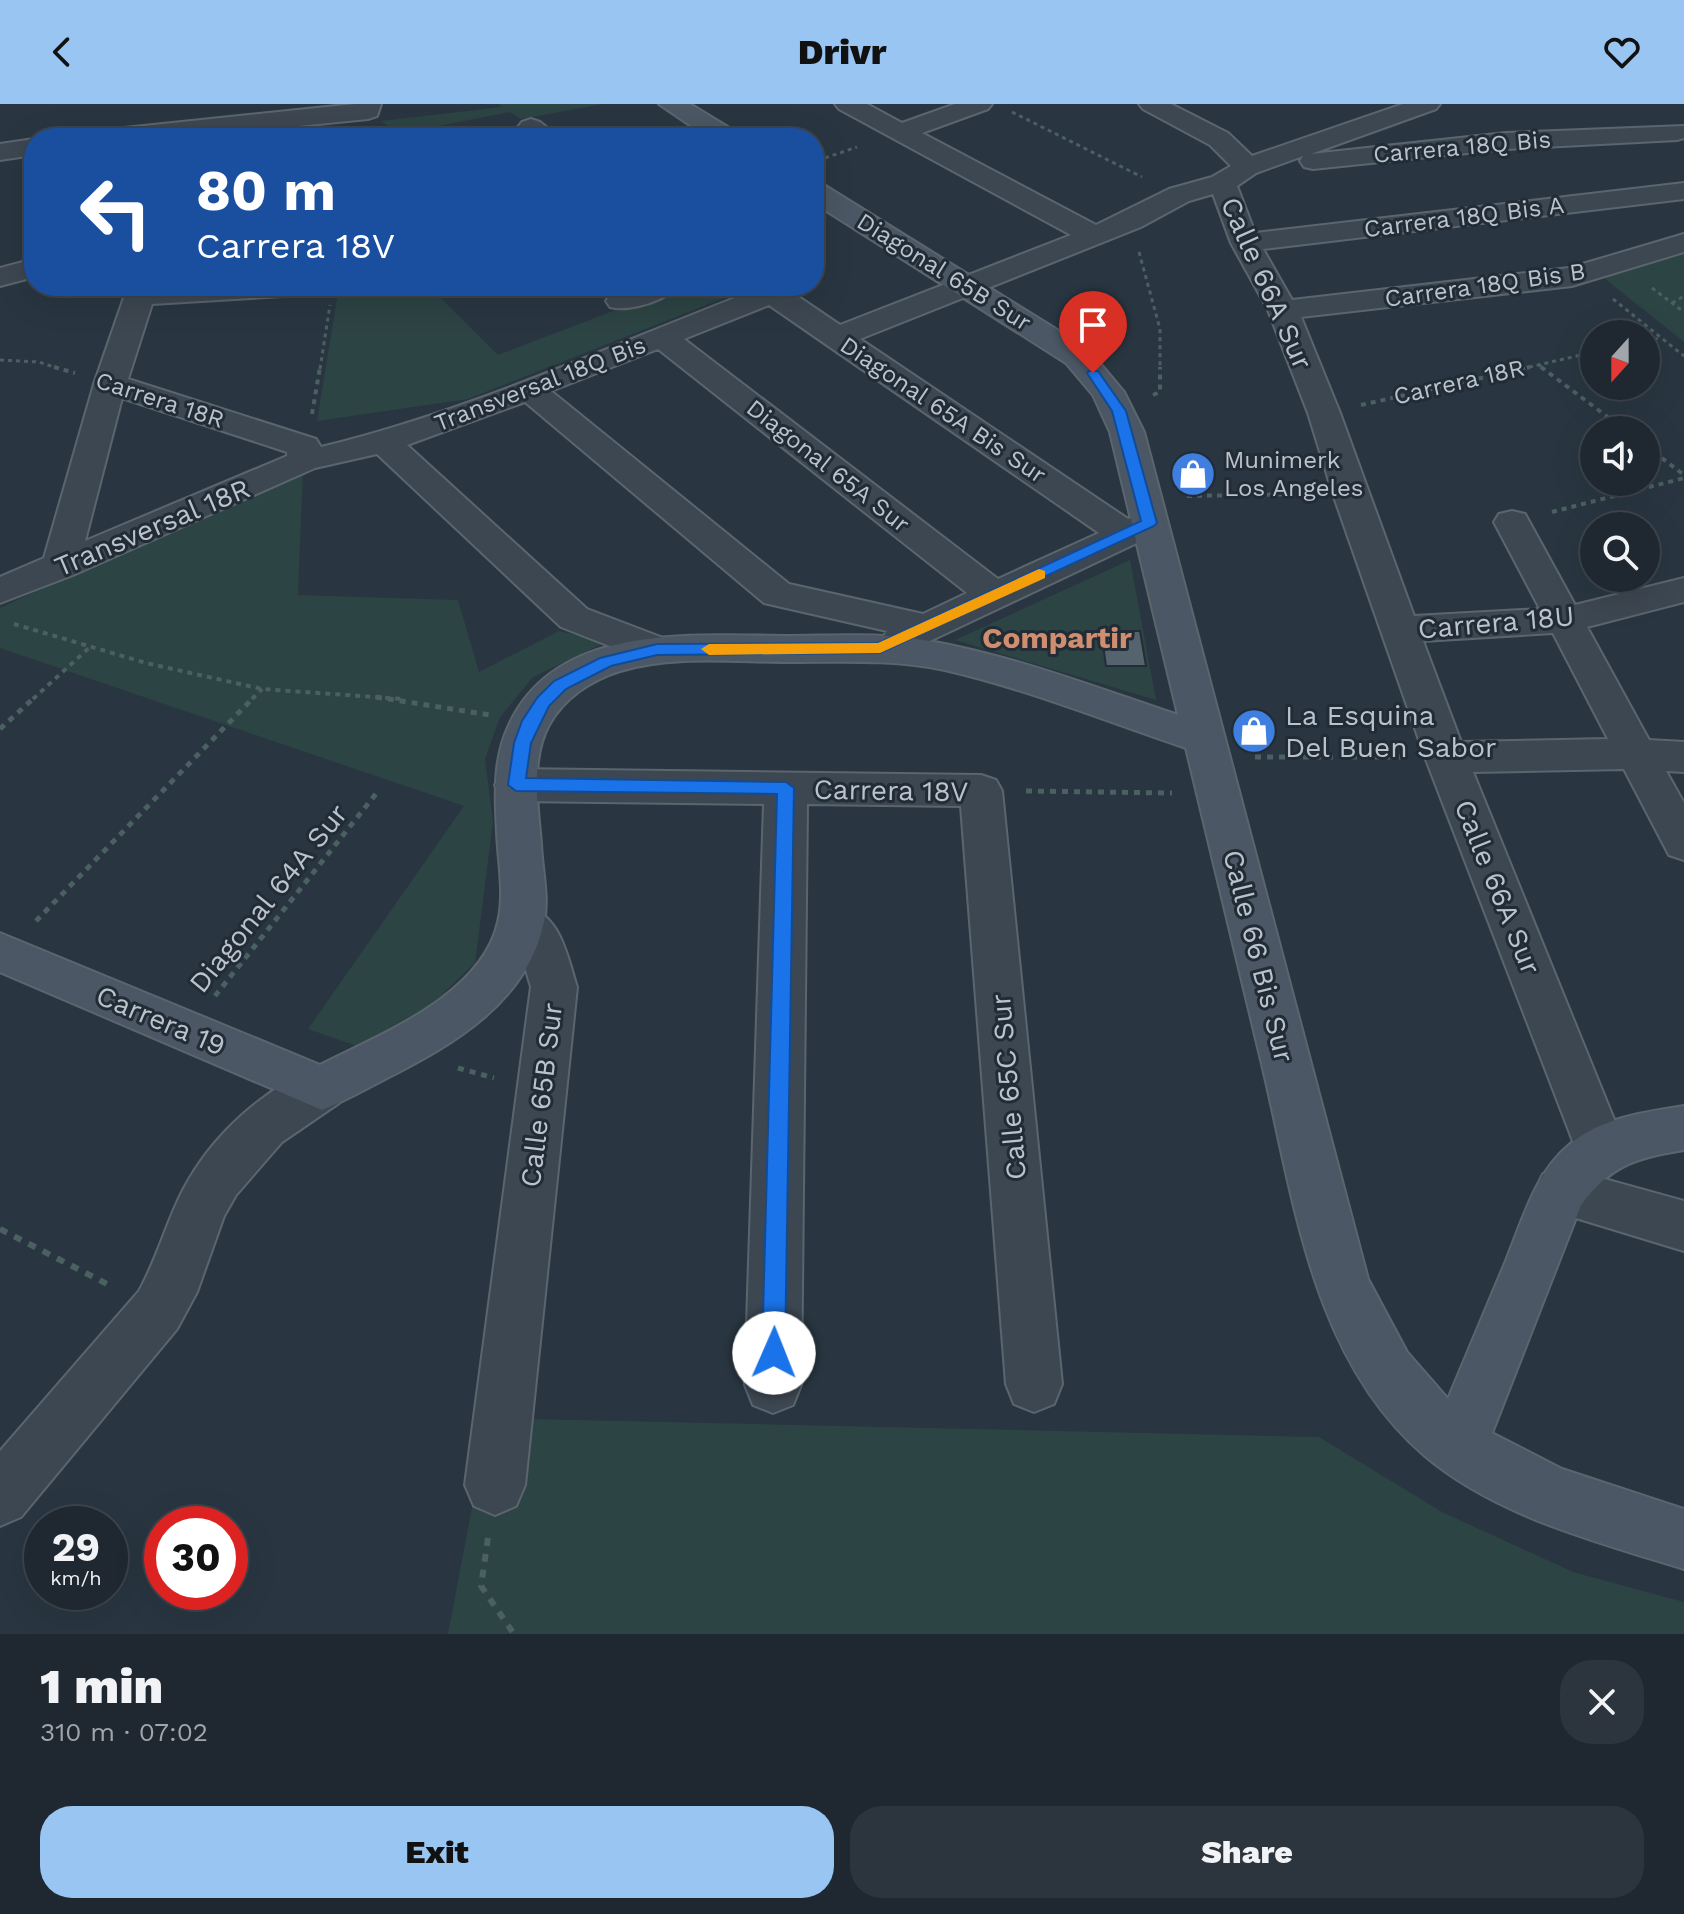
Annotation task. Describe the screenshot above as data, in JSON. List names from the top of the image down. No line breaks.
{"streets":{"street":["Carrera 18Q Bis","Carrera 18Q Bis A","Diagonal 65B Sur","Calle 66A Sur","Carrera 18Q Bis B","Carrera 18R","Transversal 18Q Bis","Diagonal 65A Bis Sur","Diagonal 65A Sur","Transversal 18R","Carrera 18U","Carrera 18V","Calle 66 Bis Sur","Carrera 19","Calle 65C Sur","Calle 65B Sur"],"path":["Diagonal 64A Sur"]},"crossings":[["Carrera 18Q Bis","Calle 66A Sur"],["Carrera 18Q Bis A","Calle 66A Sur"],["Diagonal 65B Sur","Calle 66 Bis Sur"],["Calle 66A Sur","Carrera 18Q Bis B"],["Calle 66A Sur","Carrera 18R"],["Calle 66A Sur","Carrera 18U"],["Calle 66A Sur","Carrera 18V"],["Carrera 18R","Transversal 18Q Bis"],["Carrera 18R","Transversal 18R"],["Transversal 18Q Bis","Diagonal 65A Sur"],["Transversal 18Q Bis","Transversal 18R"],["Diagonal 65A Bis Sur","Calle 66 Bis Sur"],["Carrera 18V","Calle 66 Bis Sur"],["Carrera 18V","Calle 65C Sur"],["Diagonal 64A Sur","Carrera 19"]],"districts":["Compartir"],"places":{"shop":["Munimerk Los Angeles","La Esquina Del Buen Sabor"]},"north":"bottom","page":{"header":"Drivr","turn":["80 m","Carrera 18V"],"speed":"29 km/h","limit":"30","heading":["1 min","310 m · 07:02"],"buttons":["Exit","Share"]}}
